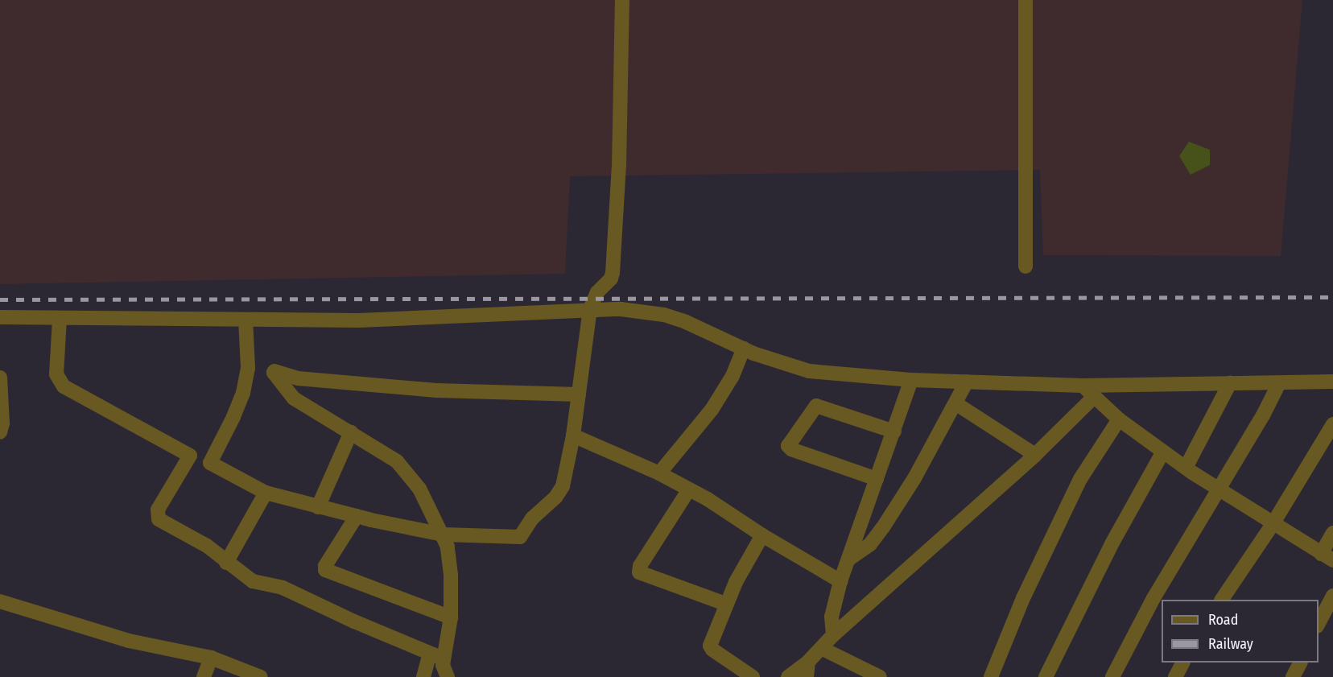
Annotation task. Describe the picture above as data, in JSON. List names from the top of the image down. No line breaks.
{"legend":["Road","Railway"]}
